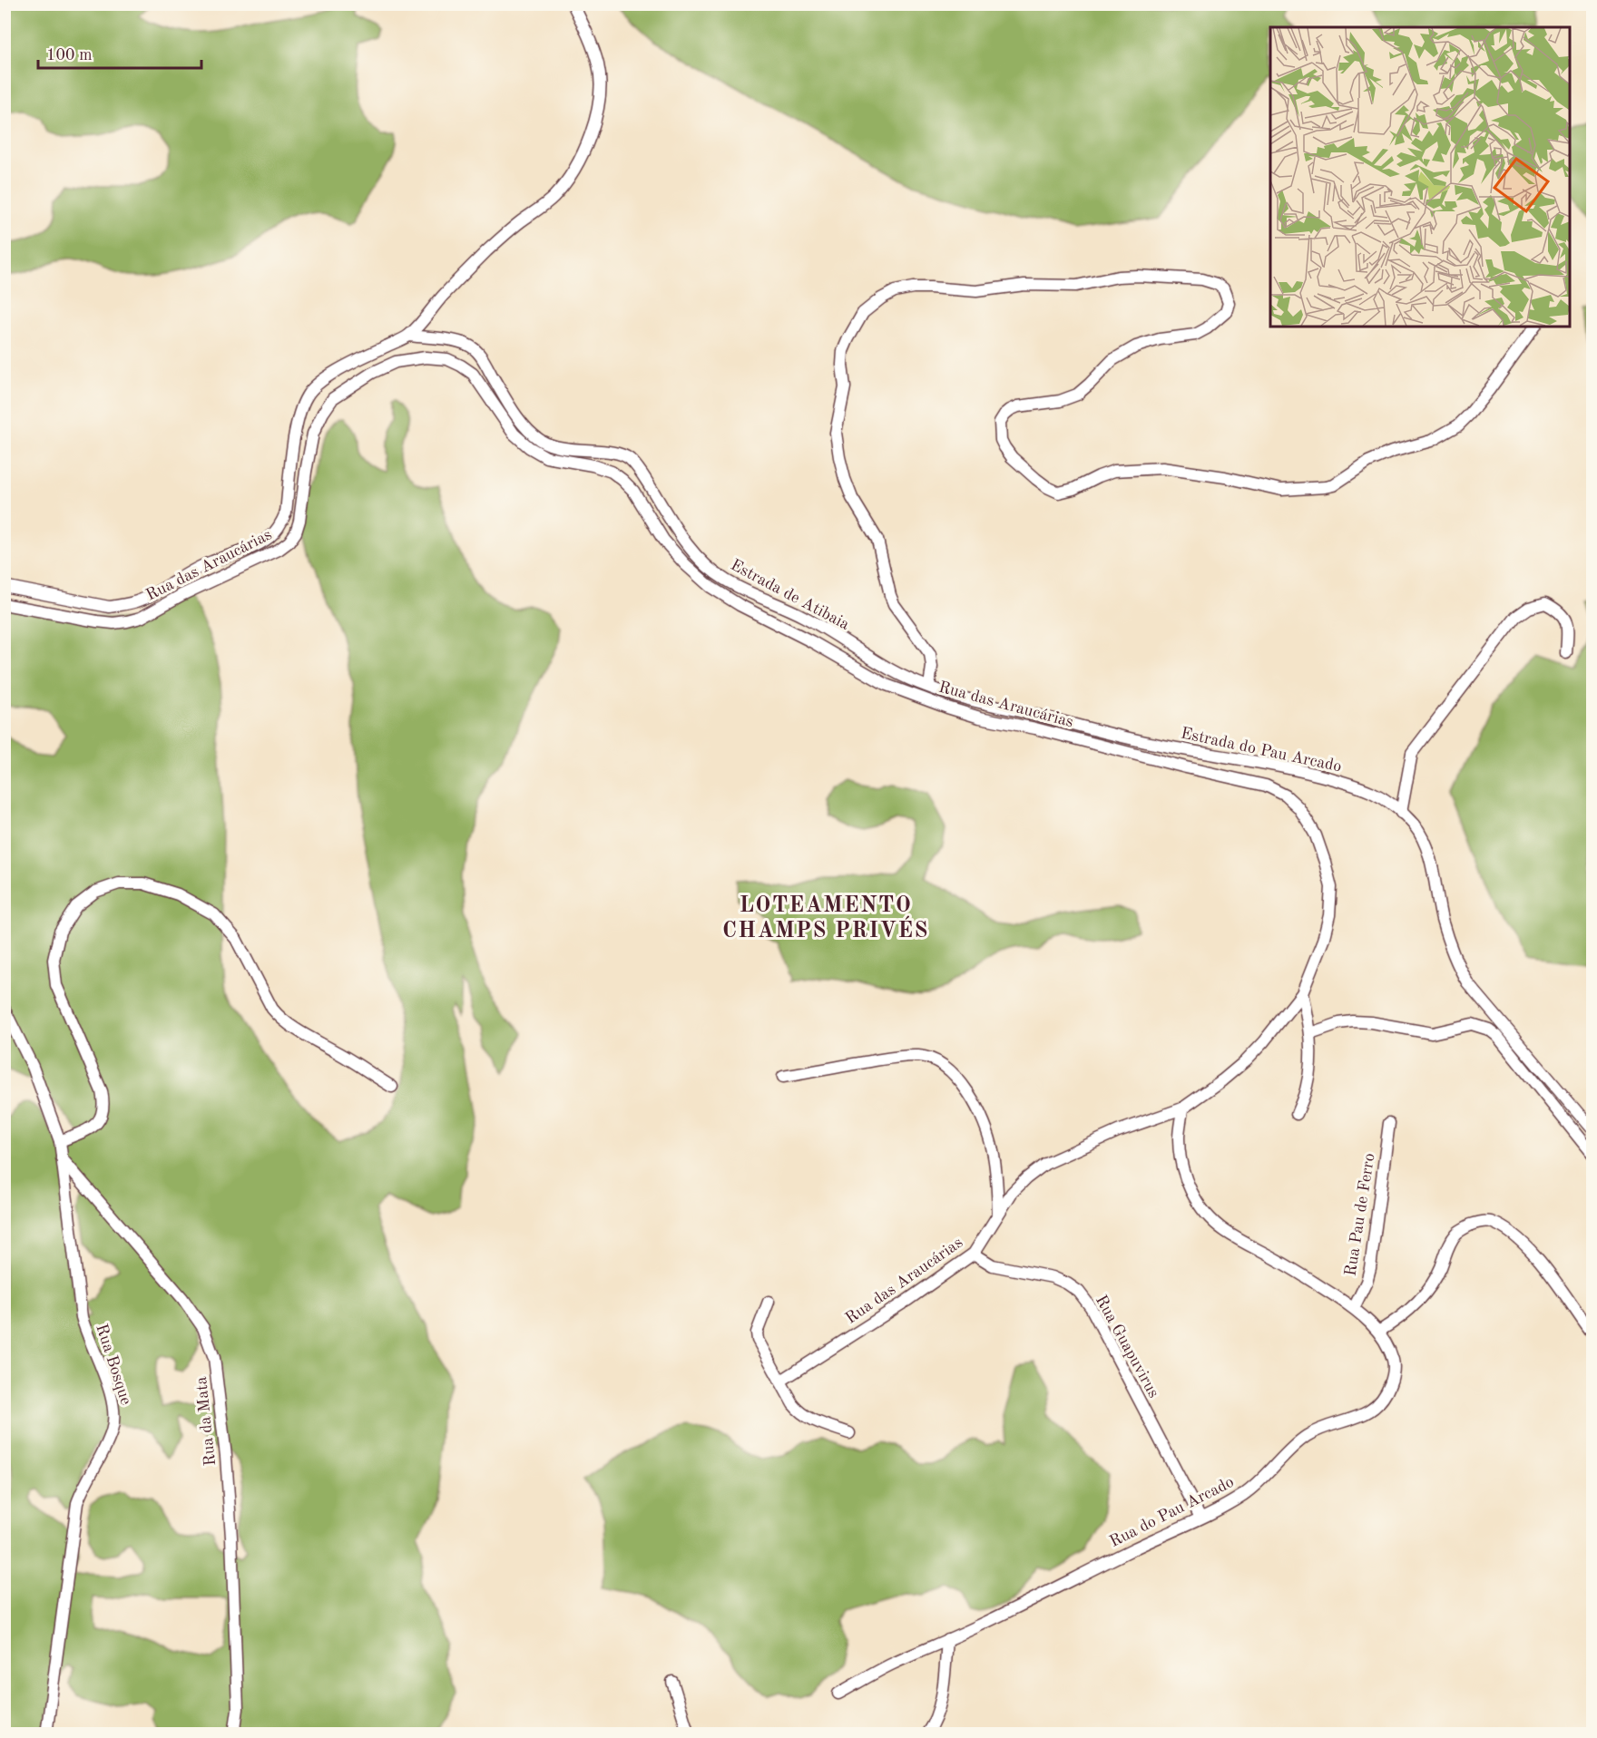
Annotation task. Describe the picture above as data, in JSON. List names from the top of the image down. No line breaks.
{"streets":{"street":["Rua das Araucárias","Estrada de Atibaia","Estrada do Pau Arcado","Rua Pau de Ferro","Rua Guapuvirus","Rua Bosque","Rua da Mata","Rua do Pau Arcado"]},"crossings":[["Rua das Araucárias","Rua Guapuvirus"],["Rua das Araucárias","Rua do Pau Arcado"],["Estrada de Atibaia","Estrada do Pau Arcado"],["Rua Pau de Ferro","Rua do Pau Arcado"],["Rua Guapuvirus","Rua do Pau Arcado"],["Rua Bosque","Rua da Mata"]],"districts":["LOTEAMENTO CHAMPS PRIVÉS"],"scale_bar":"100 m"}
